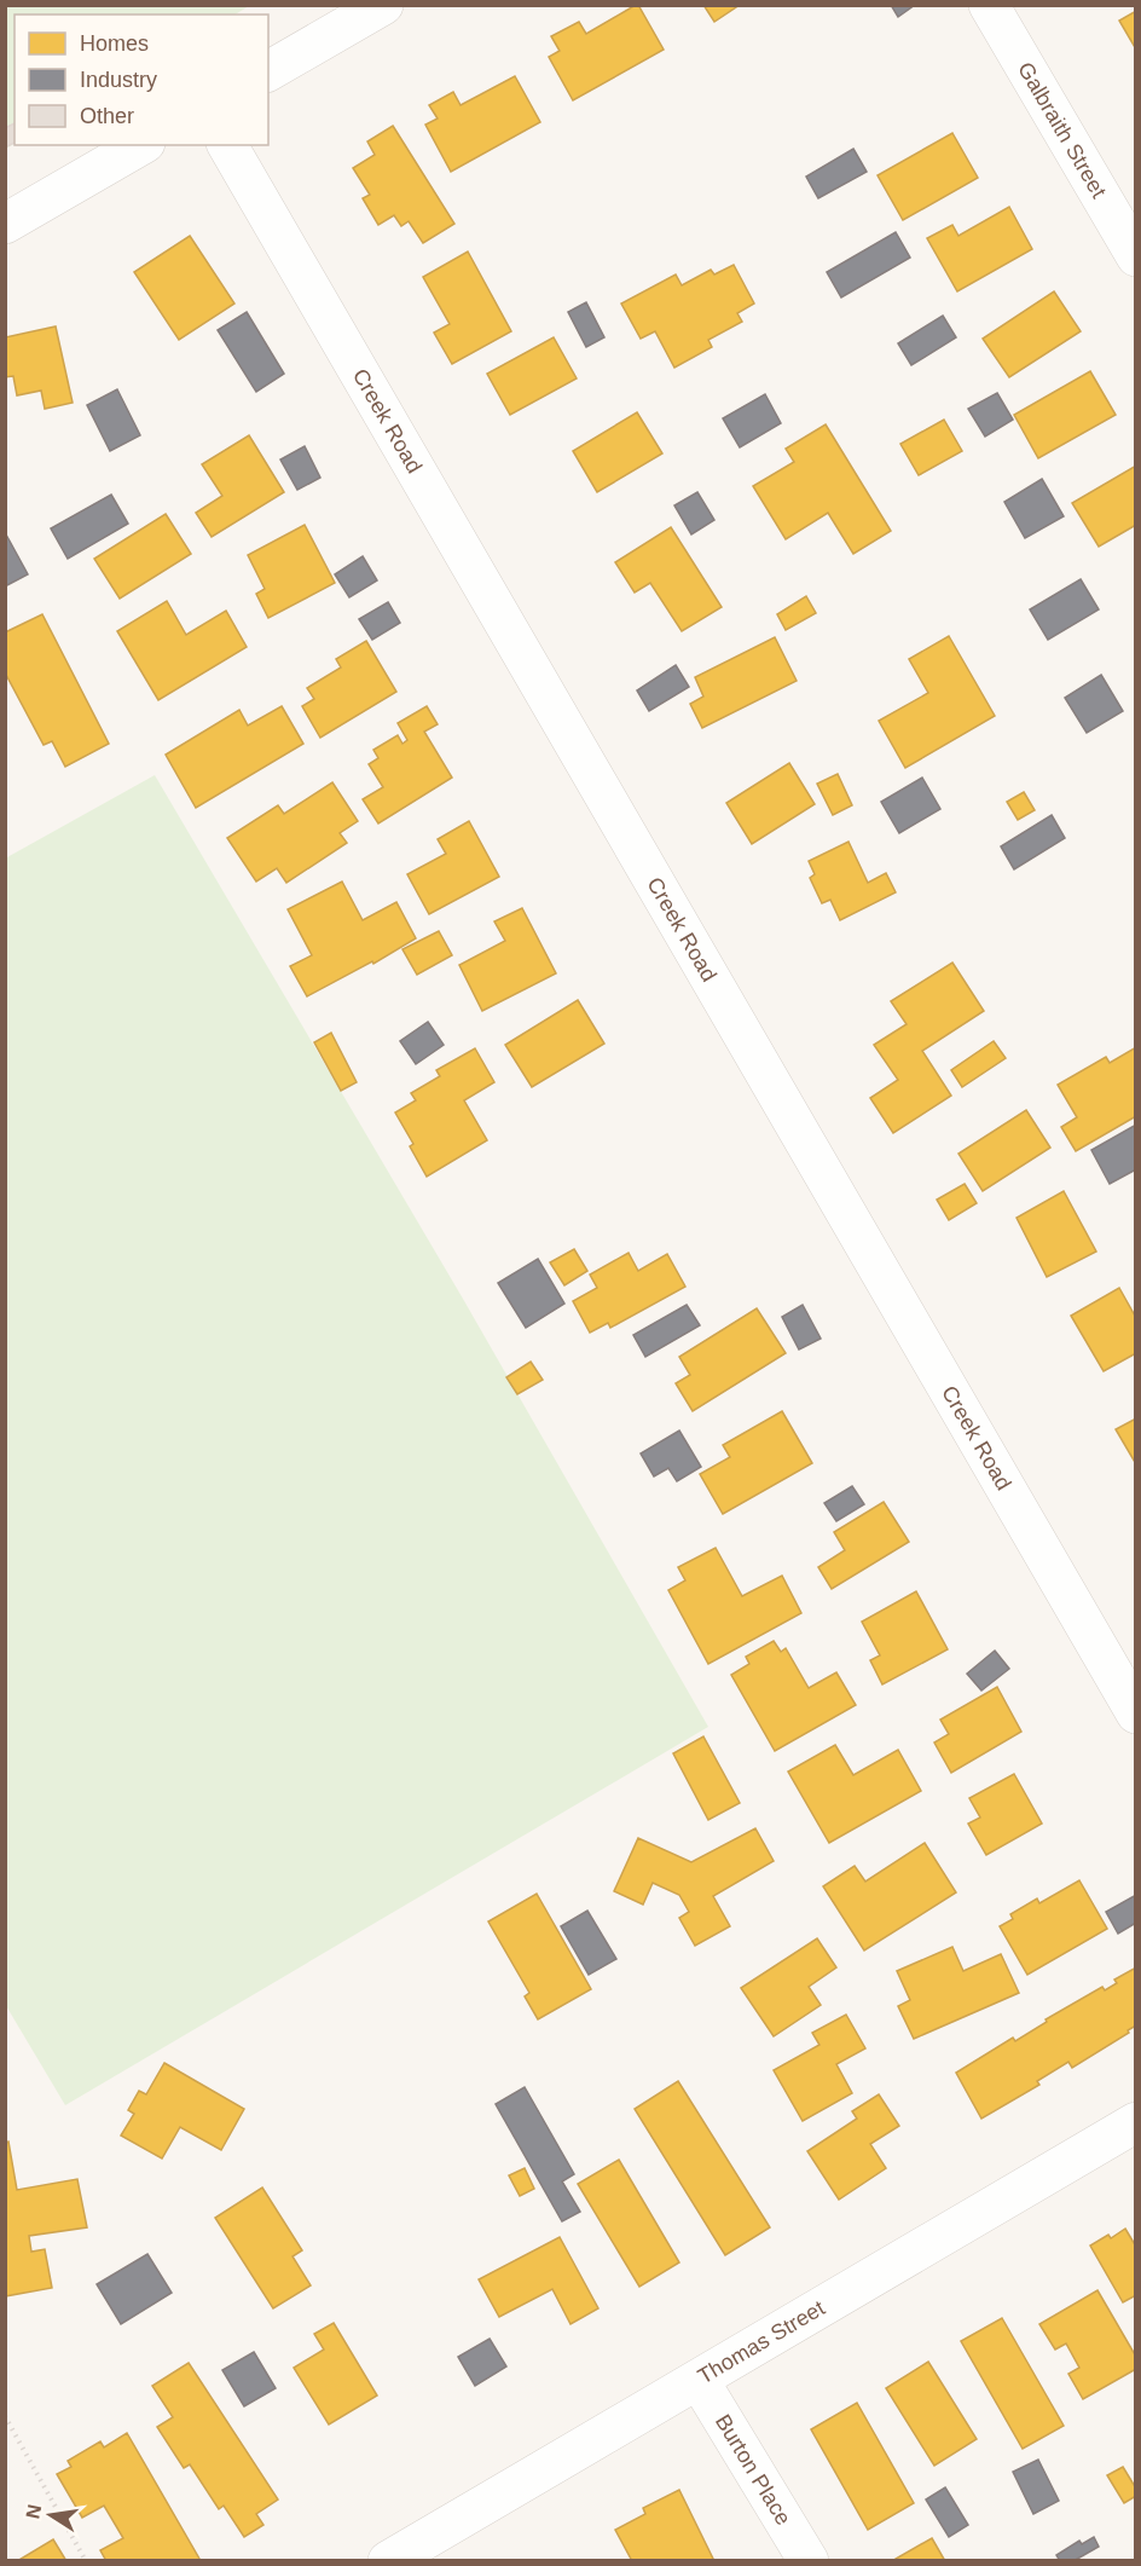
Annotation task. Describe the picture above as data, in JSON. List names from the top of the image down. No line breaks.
{"streets":{"street":["Galbraith Street","Creek Road","Thomas Street","Burton Place"]},"crossings":[["Thomas Street","Burton Place"]],"legend":["Homes","Industry","Other"],"north":"left"}
